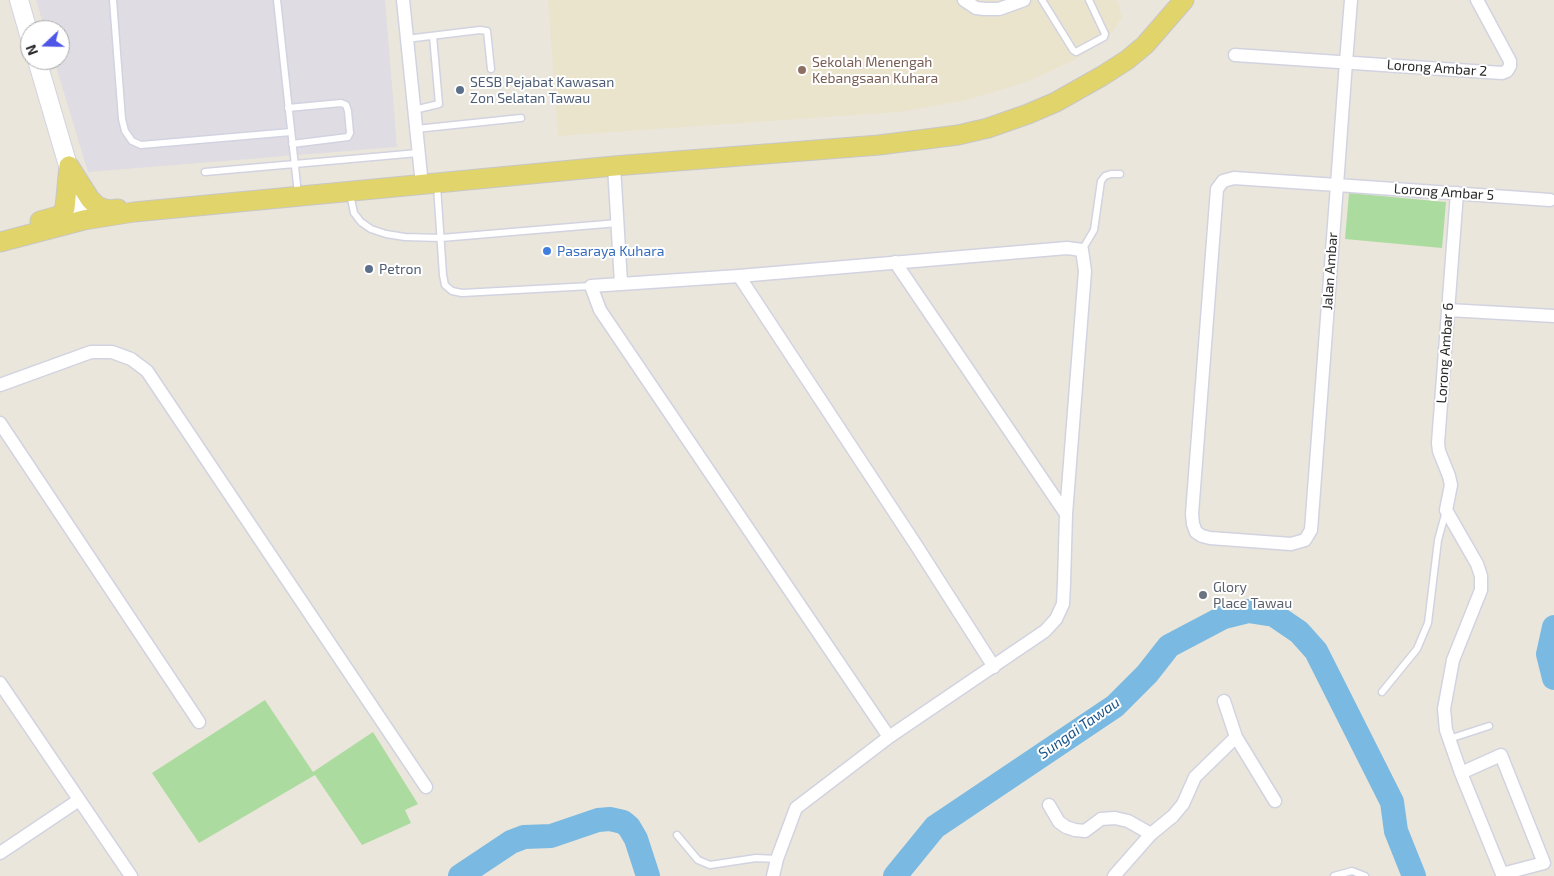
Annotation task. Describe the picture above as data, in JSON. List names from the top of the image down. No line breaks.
{"streets":{"street":["Lorong Ambar 2","Lorong Ambar 5","Jalan Ambar","Lorong Ambar 6"]},"crossings":[["Lorong Ambar 2","Jalan Ambar"],["Lorong Ambar 5","Jalan Ambar"],["Lorong Ambar 5","Lorong Ambar 6"]],"water":["Sungai Tawau"],"places":["Sekolah Menengah Kebangsaan Kuhara","SESB Pejabat Kawasan Zon Selatan Tawau","Pasaraya Kuhara","Petron","Glory Place Tawau"],"north":"left"}
